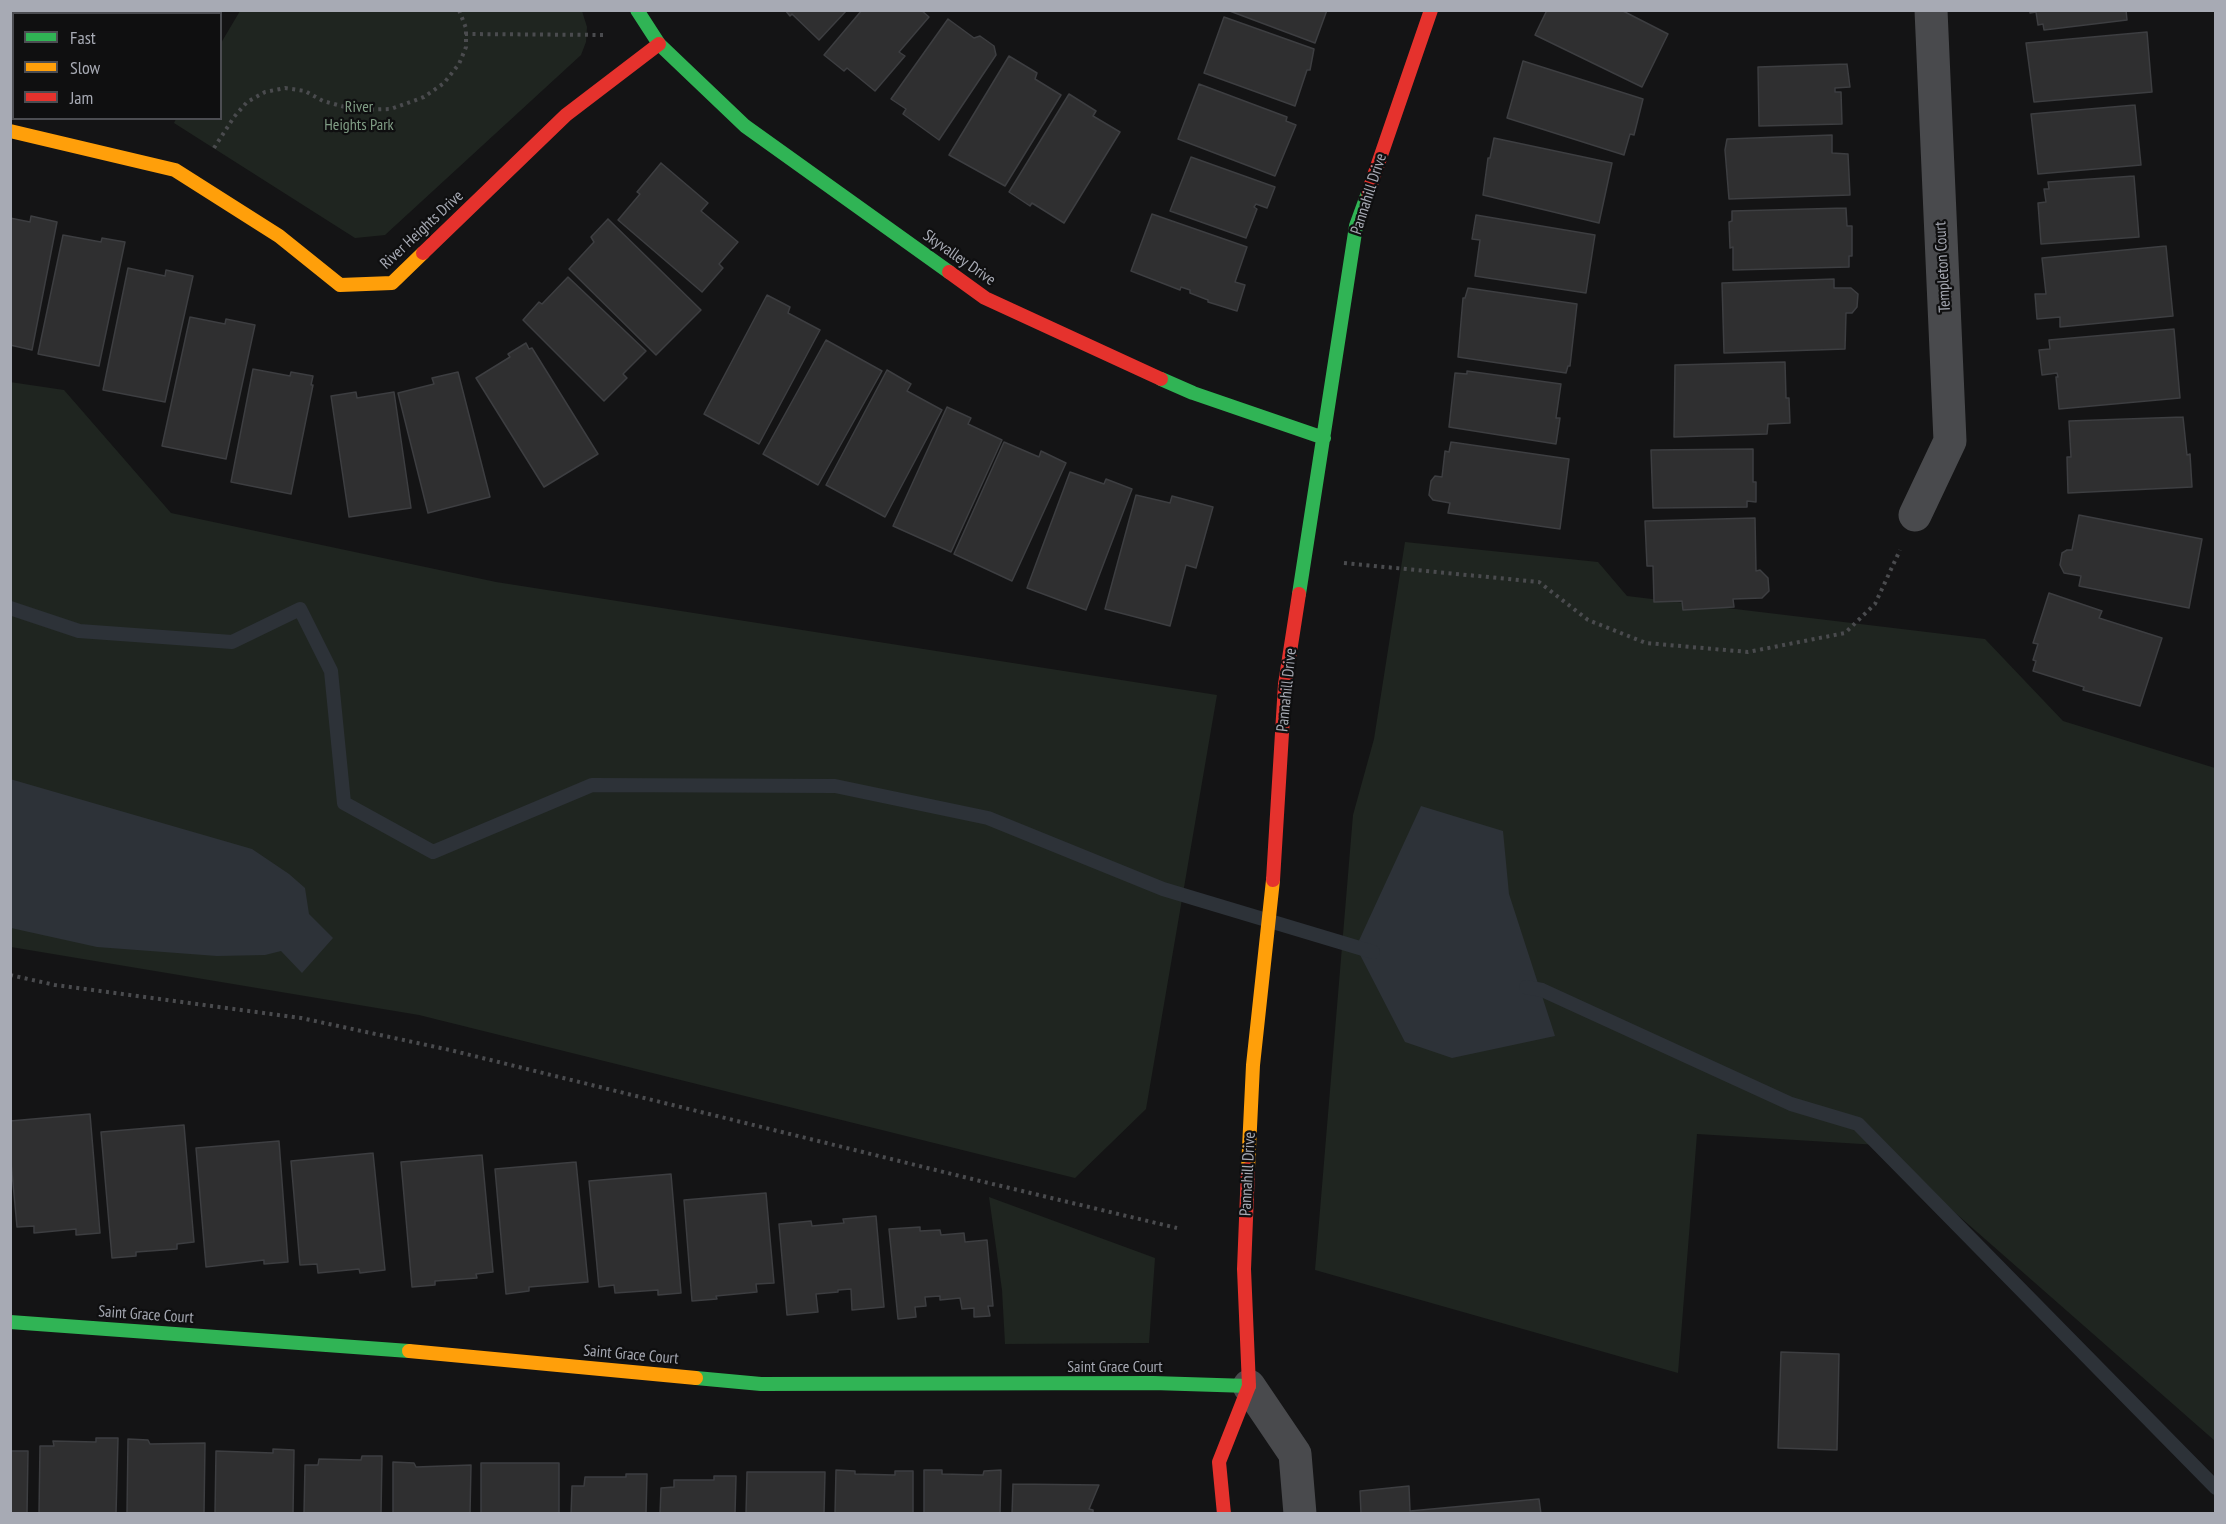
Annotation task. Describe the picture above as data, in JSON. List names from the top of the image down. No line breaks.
{"streets":{"street":["Pannahill Drive","River Heights Drive","Skyvalley Drive","Templeton Court","Saint Grace Court"]},"crossings":[["Pannahill Drive","Skyvalley Drive"],["Pannahill Drive","Saint Grace Court"],["River Heights Drive","Skyvalley Drive"]],"parks":["River Heights Park"],"legend":["Fast","Slow","Jam"]}
